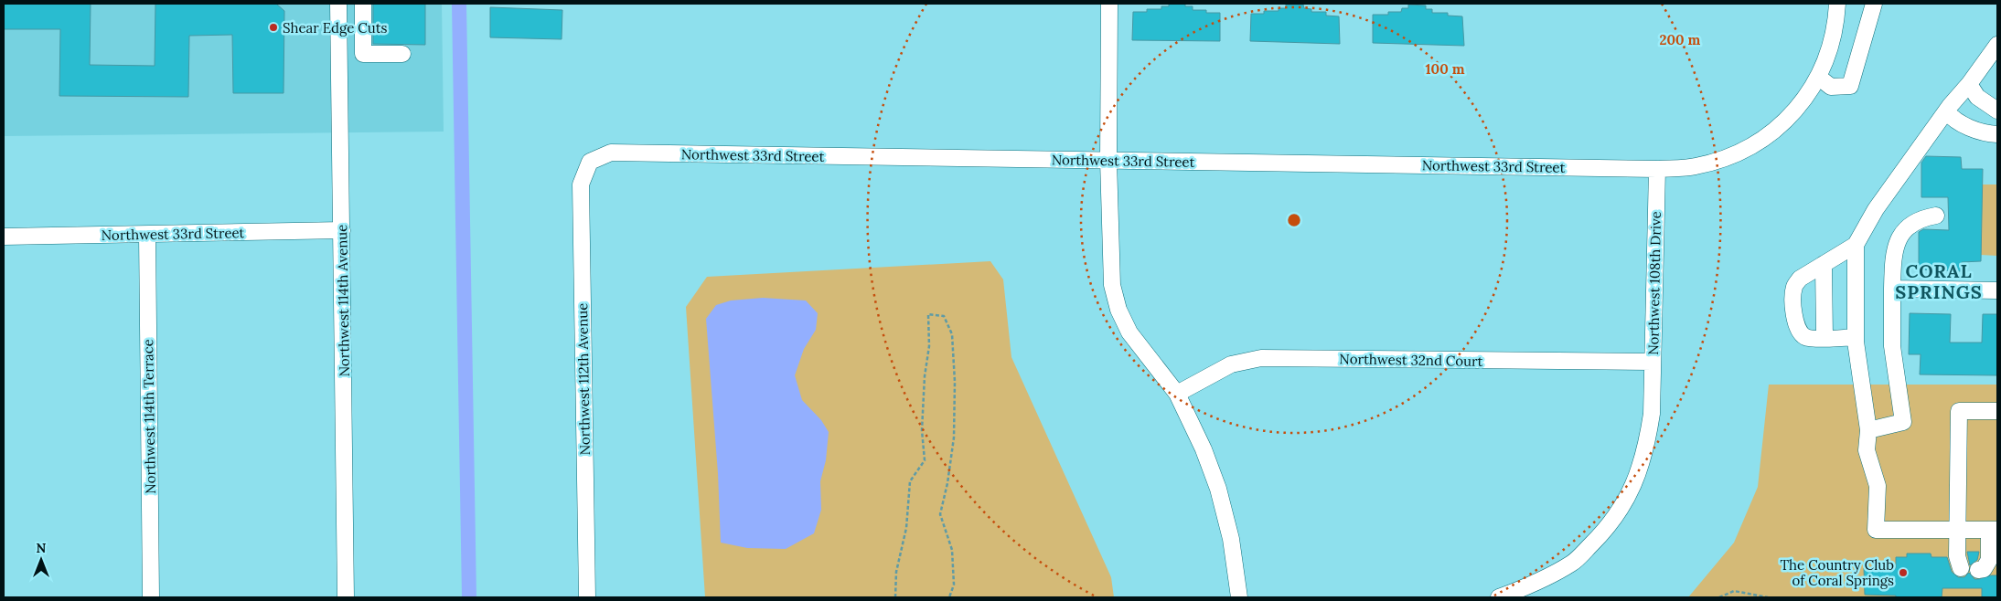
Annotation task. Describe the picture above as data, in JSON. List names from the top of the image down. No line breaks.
{"streets":{"street":["Northwest 33rd Street","Northwest 108th Drive","Northwest 114th Avenue","Northwest 32nd Court","Northwest 112th Avenue","Northwest 114th Terrace"]},"crossings":[["Northwest 33rd Street","Northwest 108th Drive"],["Northwest 33rd Street","Northwest 114th Avenue"],["Northwest 33rd Street","Northwest 112th Avenue"],["Northwest 33rd Street","Northwest 114th Terrace"],["Northwest 108th Drive","Northwest 32nd Court"]],"districts":["CORAL SPRINGS"],"places":["Shear Edge Cuts","The Country Club of Coral Springs"],"north":"top","rings":["200 m","100 m"]}
